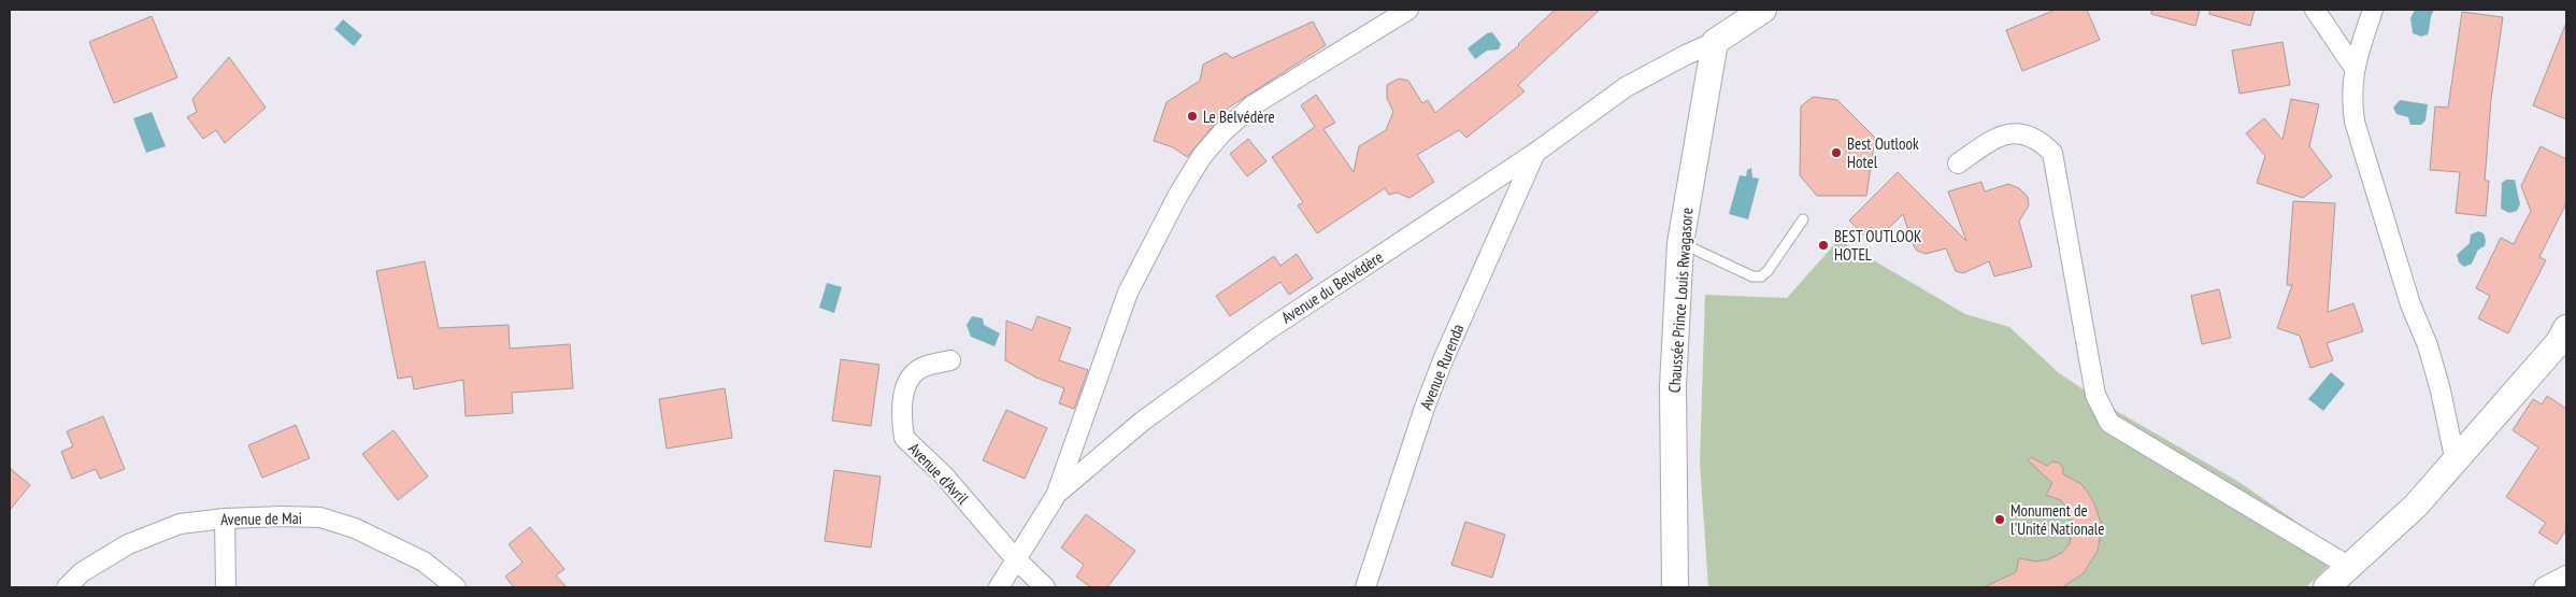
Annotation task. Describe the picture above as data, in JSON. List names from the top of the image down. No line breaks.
{"streets":{"street":["Avenue du Belvédère","Chaussée Prince Louis Rwagasore","Avenue Rurenda","Avenue d'Avril","Avenue de Mai"]},"crossings":[["Avenue du Belvédère","Chaussée Prince Louis Rwagasore"],["Avenue du Belvédère","Avenue Rurenda"],["Avenue du Belvédère","Avenue d'Avril"]],"places":["Le Belvédère","Best Outlook Hotel","BEST OUTLOOK HOTEL","Monument de l'Unité Nationale"]}
